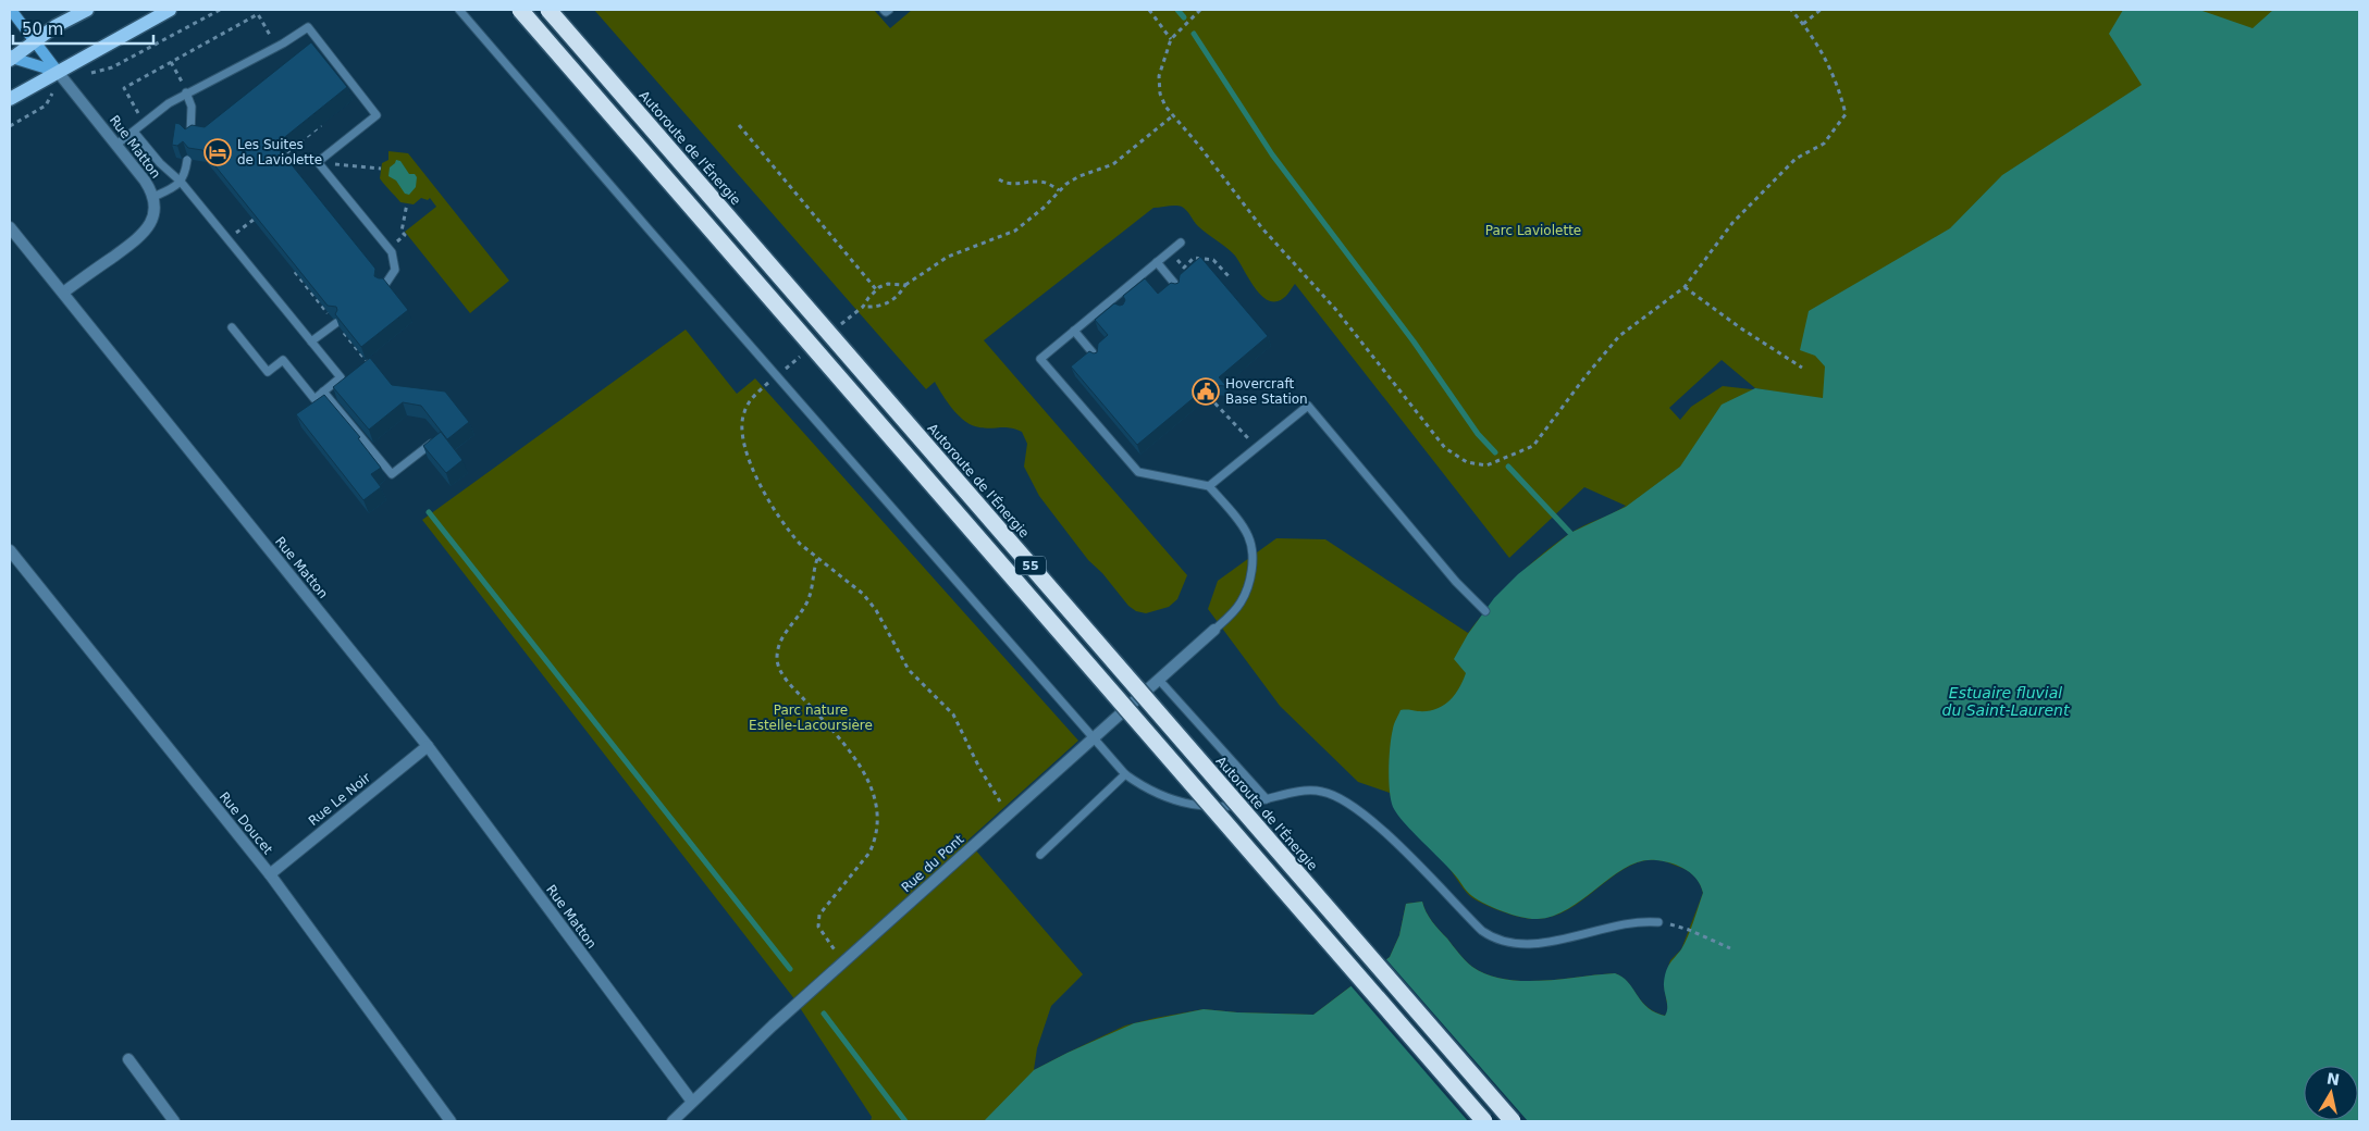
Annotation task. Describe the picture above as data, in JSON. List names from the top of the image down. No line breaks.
{"streets":{"highway":["Autoroute de l'Énergie","55"],"street":["Rue Matton","Rue Le Noir","Rue Doucet","Rue du Pont"]},"crossings":[["Rue Matton","Rue Le Noir"],["Rue Matton","Rue du Pont"],["Rue Le Noir","Rue Doucet"]],"water":["Estuaire fluvial du Saint-Laurent"],"parks":["Parc Laviolette","Parc nature Estelle-Lacoursière"],"places":{"hotel":["Les Suites de Laviolette"],"public building":["Hovercraft Base Station"]},"scale_bar":"50 m","north":"top"}
